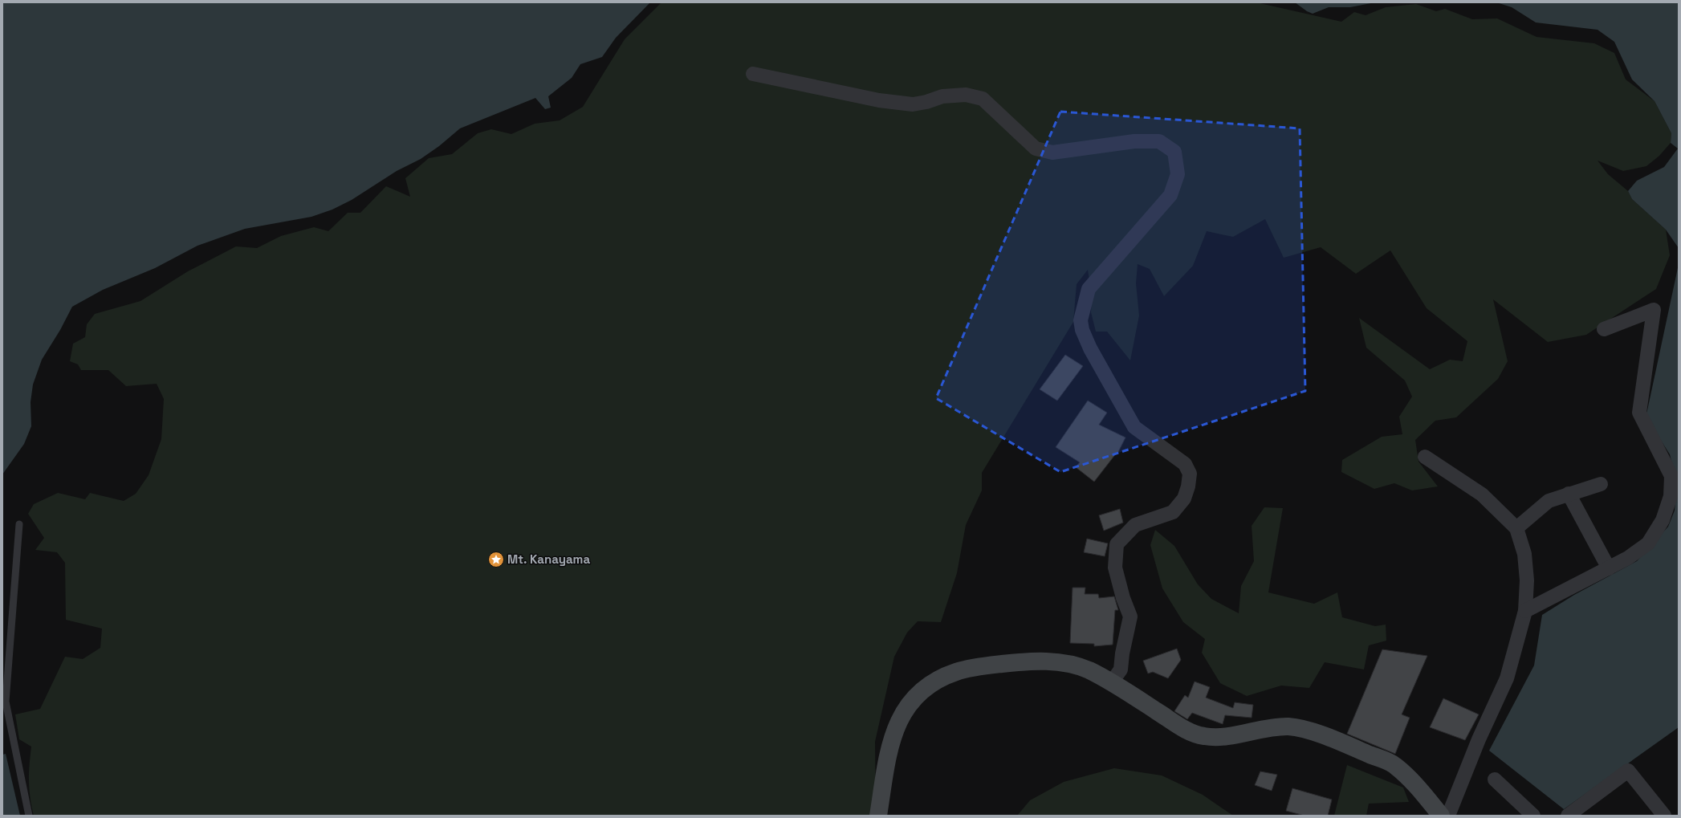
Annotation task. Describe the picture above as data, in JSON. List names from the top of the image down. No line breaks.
{"places":{"place":["Mt. Kanayama"]}}
